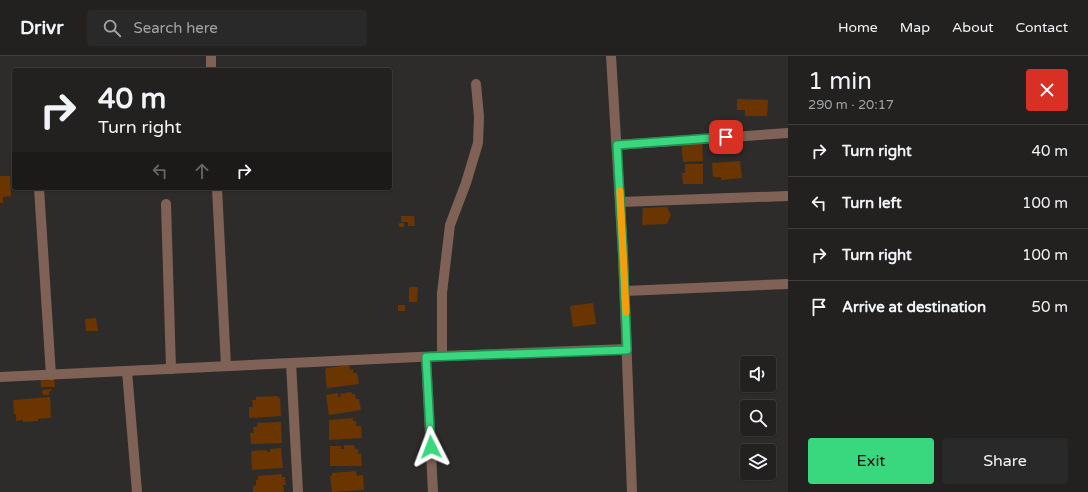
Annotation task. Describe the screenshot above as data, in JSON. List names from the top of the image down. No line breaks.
{"page":{"header":"Drivr","search":"Search here","nav":["Home","Map","About","Contact"],"heading":["1 min","290 m · 20:17"],"turn":["40 m","Turn right"],"list":[{"name":"Turn right","value":"40 m"},{"name":"Turn left","value":"100 m"},{"name":"Turn right","value":"100 m"},{"name":"Arrive at destination","value":"50 m"}],"buttons":["Exit","Share"]}}
